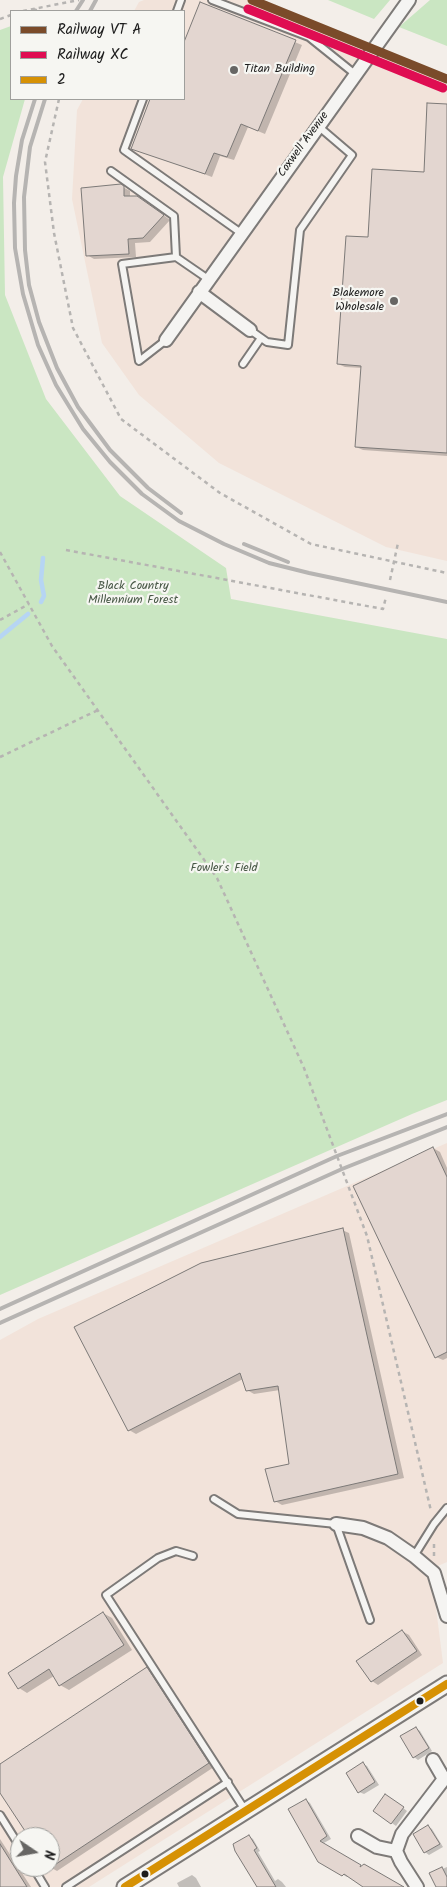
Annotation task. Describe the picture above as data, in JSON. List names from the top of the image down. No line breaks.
{"streets":{"street":["Coxwell Avenue"]},"parks":["Black Country Millennium Forest","Fowler's Field"],"places":["Titan Building","Blakemore Wholesale"],"lines":["rail line XC","transit line 2"],"legend":["Railway VT A","Railway XC","2"],"north":"right"}
